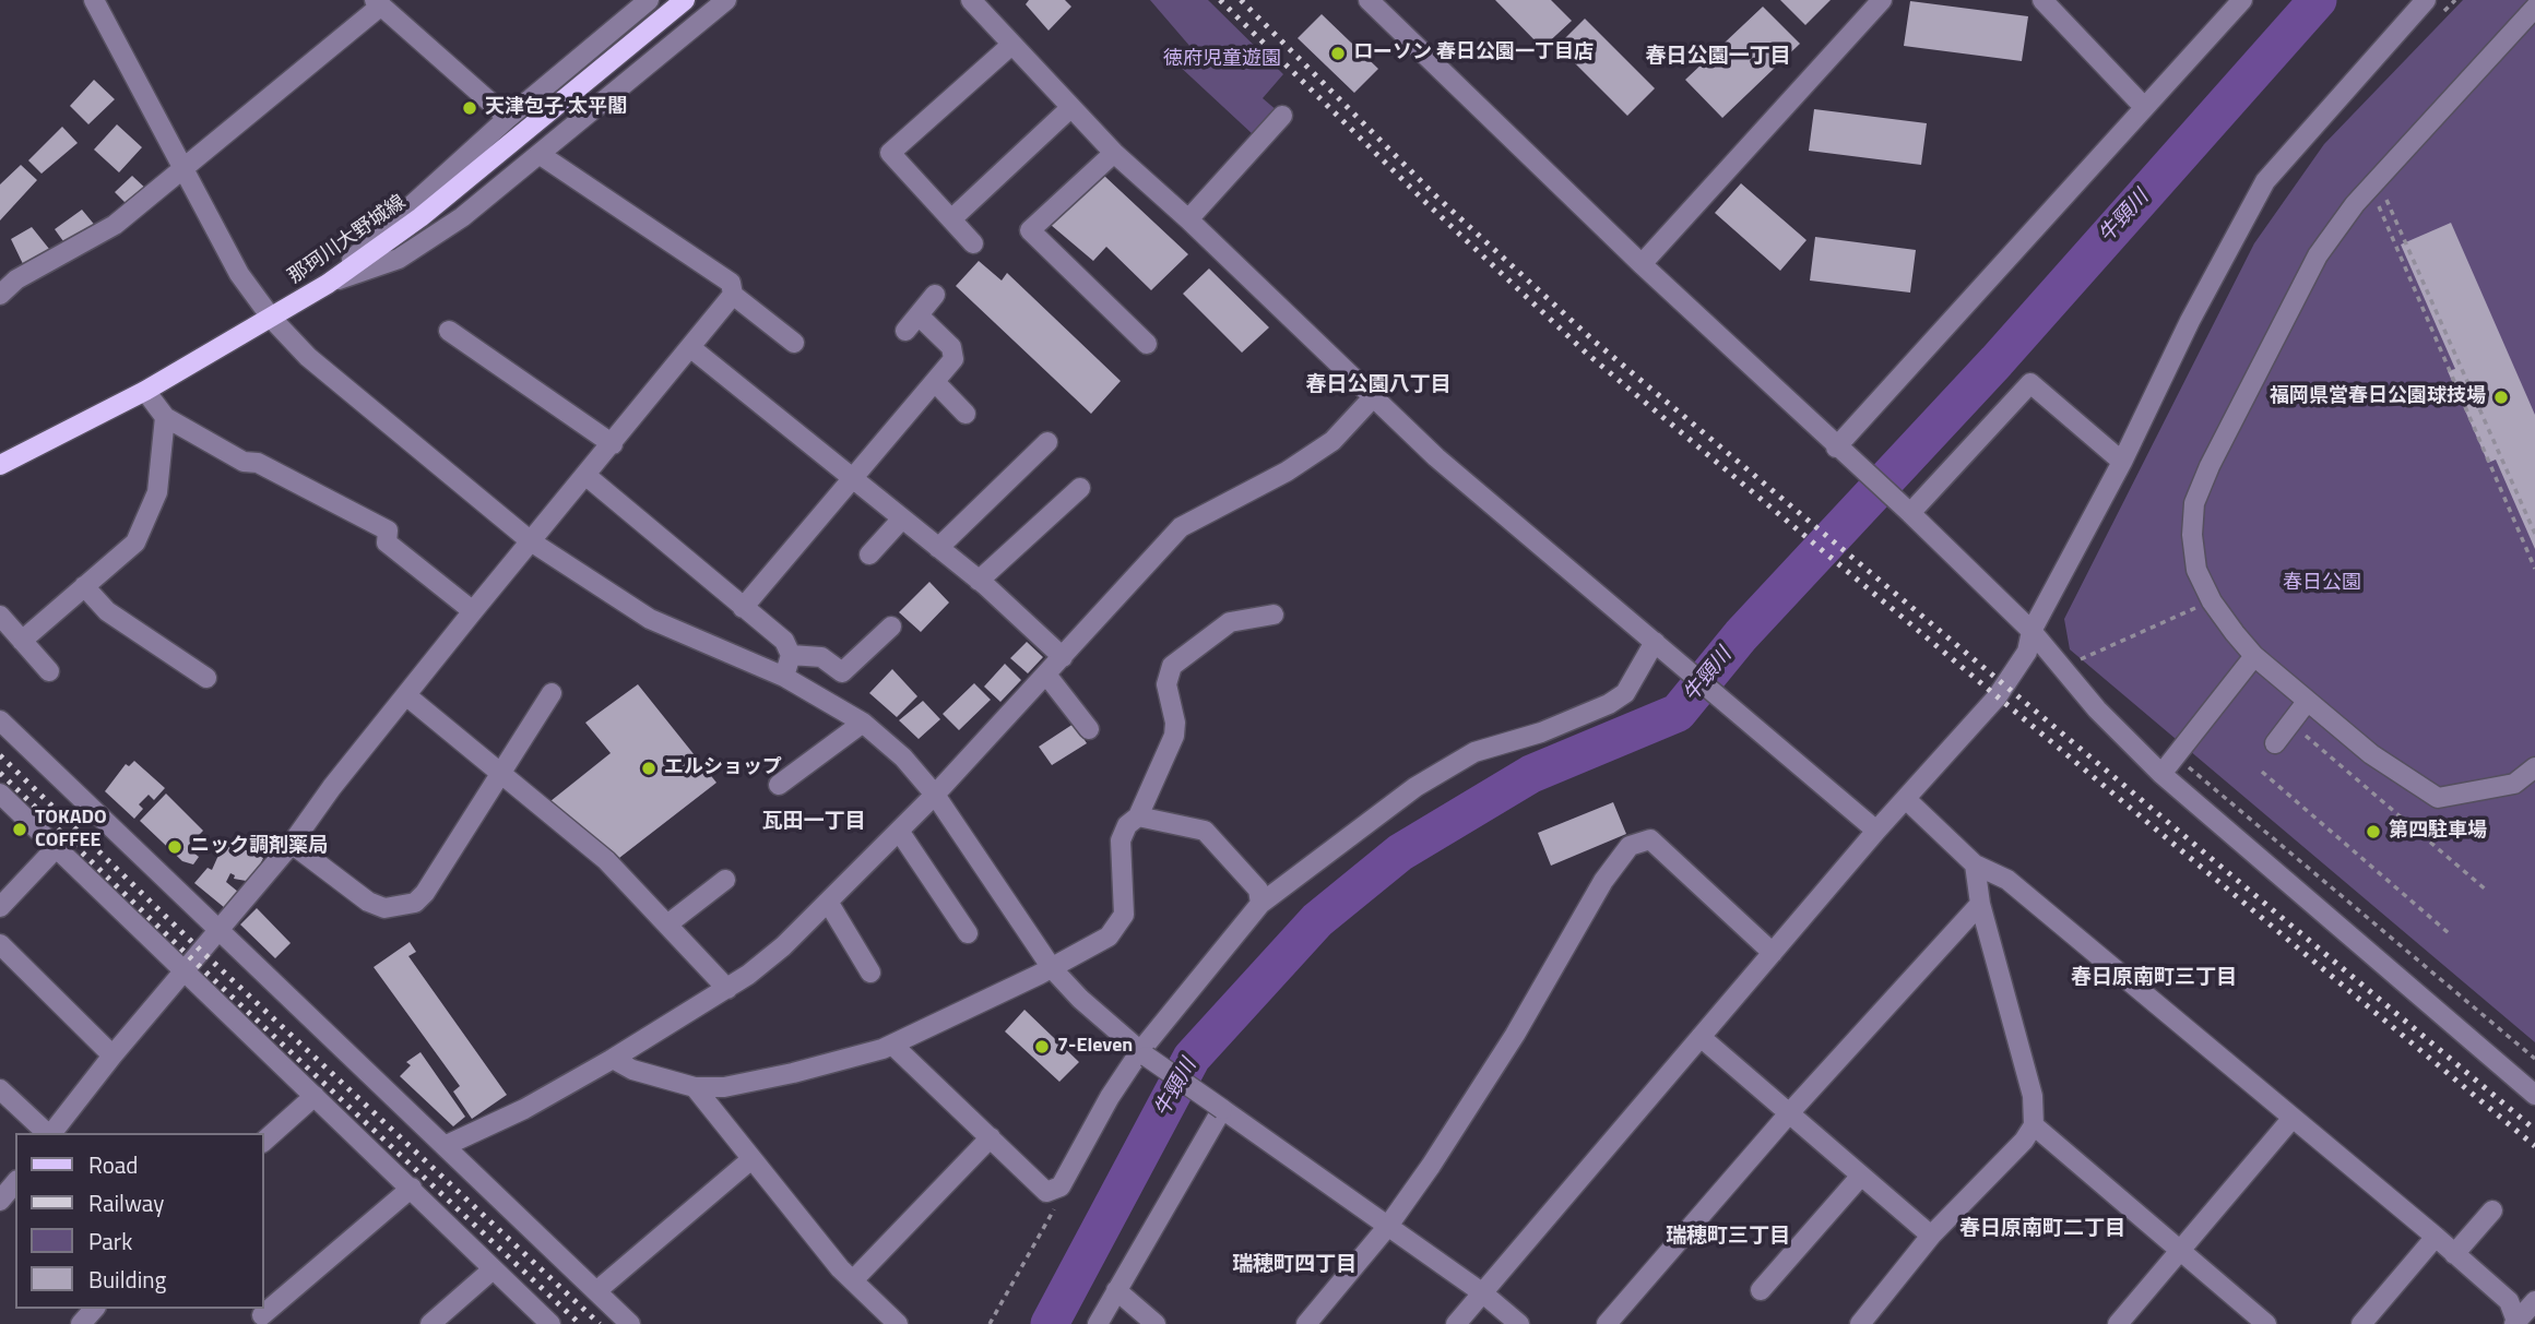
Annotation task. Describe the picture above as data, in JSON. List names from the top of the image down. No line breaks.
{"streets":{"main road":["那珂川大野城線"]},"districts":["春日公園一丁目","春日公園八丁目","瓦田一丁目","春日原南町三丁目","春日原南町二丁目","瑞穂町三丁目","瑞穂町四丁目"],"water":["牛頸川"],"parks":["徳府児童遊園","春日公園"],"places":["ローソン 春日公園一丁目店","天津包子 太平閣","福岡県営春日公園球技場","エルショップ","TOKADO COFFEE","第四駐車場","ニック調剤薬局","7-Eleven"],"legend":["Road","Railway","Park","Building"]}
